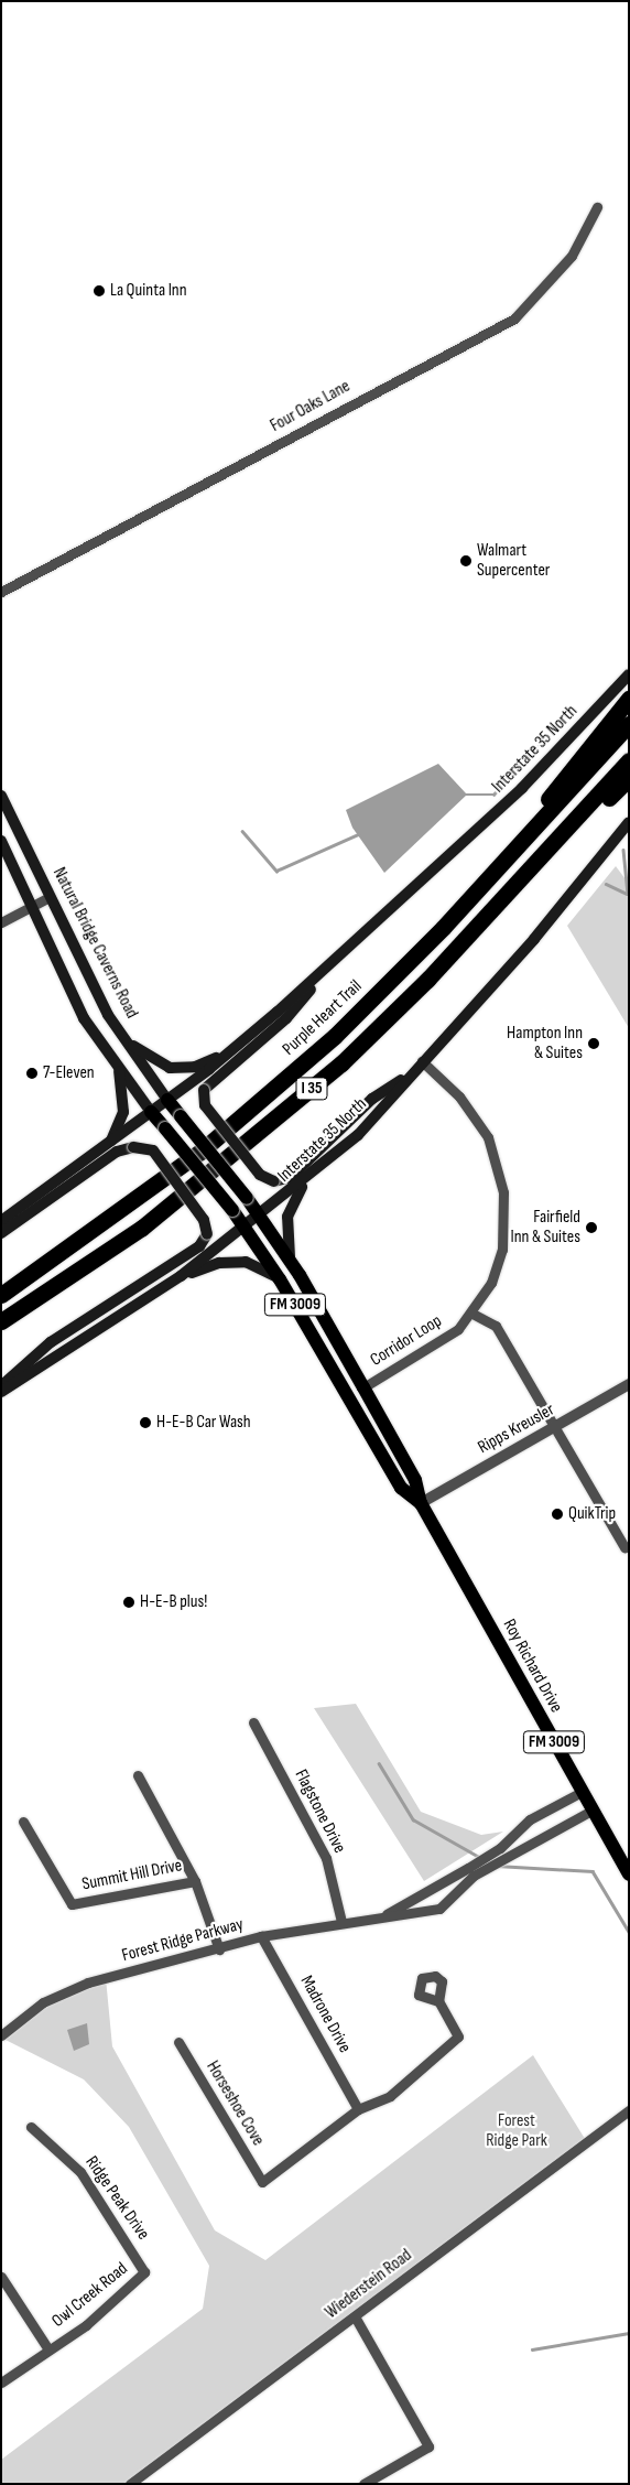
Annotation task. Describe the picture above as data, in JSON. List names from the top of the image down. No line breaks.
{"streets":{"highway":["Purple Heart Trail","I 35"],"main road":["Interstate 35 North","Natural Bridge Caverns Road","FM 3009","Roy Richard Drive"],"street":["Four Oaks Lane","Corridor Loop","Ripps Kreusler","Flagstone Drive","Summit Hill Drive","Forest Ridge Parkway","Madrone Drive","Horseshoe Cove","Ridge Peak Drive","Wiederstein Road","Owl Creek Road"]},"crossings":[["Interstate 35 North","Natural Bridge Caverns Road"],["Interstate 35 North","FM 3009"],["Interstate 35 North","Corridor Loop"],["Interstate 35 North","Roy Richard Drive"],["Natural Bridge Caverns Road","FM 3009"],["FM 3009","Roy Richard Drive"],["Corridor Loop","Roy Richard Drive"],["Ripps Kreusler","Roy Richard Drive"],["Roy Richard Drive","Forest Ridge Parkway"],["Flagstone Drive","Forest Ridge Parkway"],["Forest Ridge Parkway","Madrone Drive"],["Madrone Drive","Horseshoe Cove"],["Ridge Peak Drive","Owl Creek Road"]],"parks":["Forest Ridge Park"],"places":["La Quinta Inn","Walmart Supercenter","Hampton Inn & Suites","7-Eleven","Fairfield Inn & Suites","H-E-B Car Wash","QuikTrip","H-E-B plus!"]}
